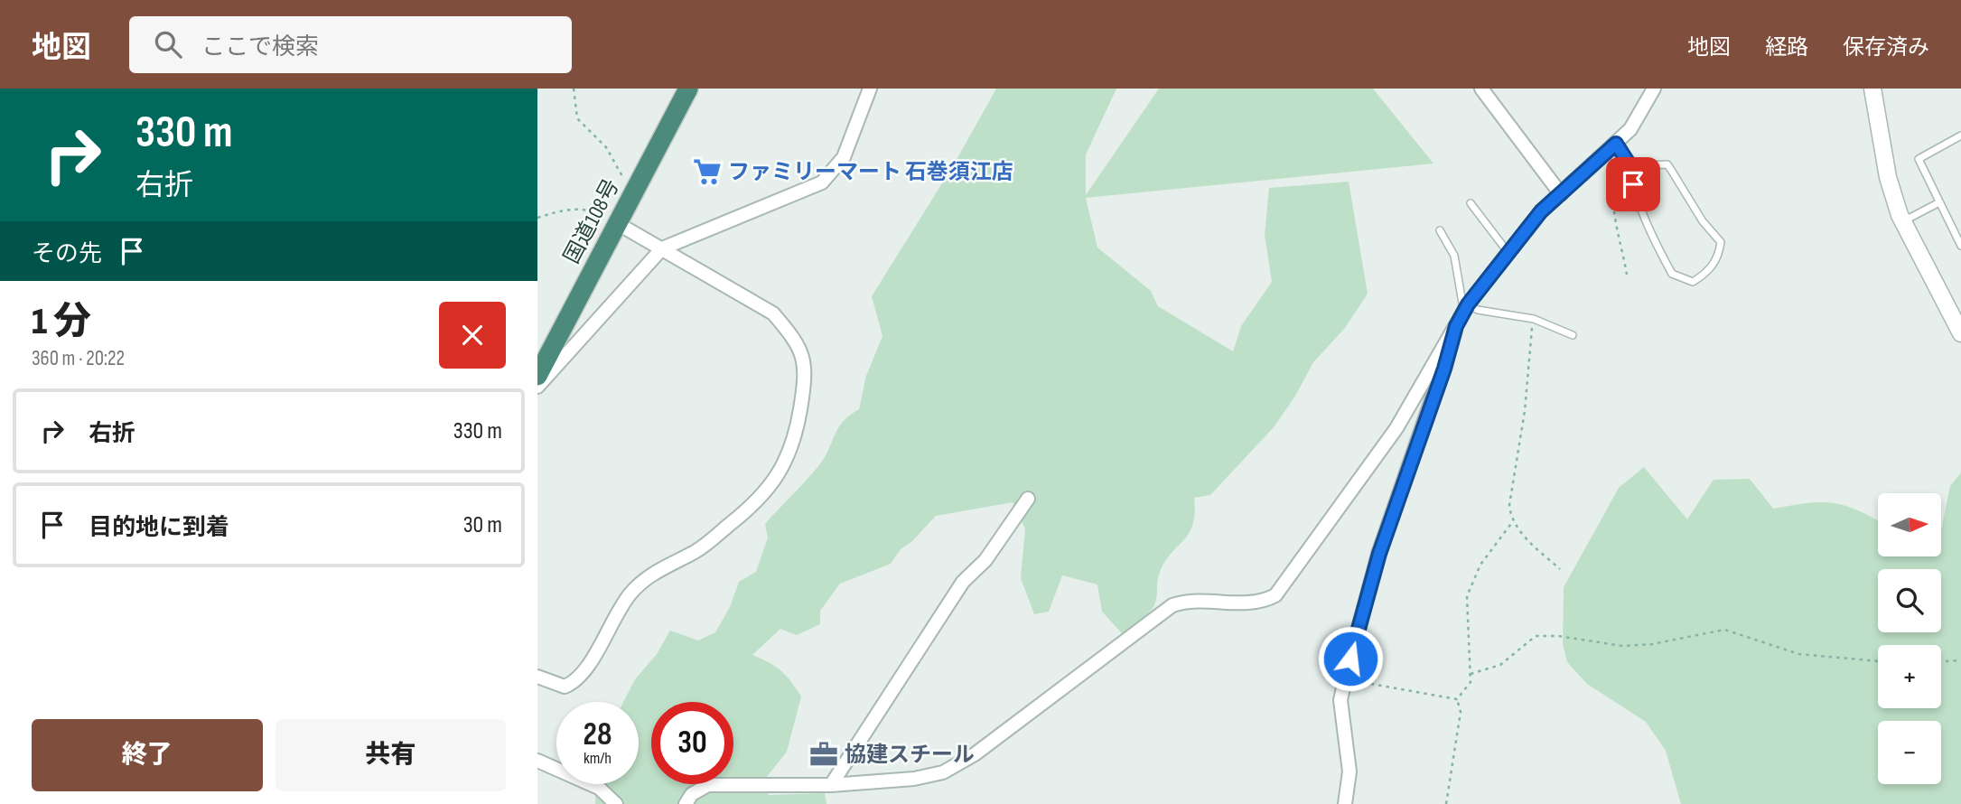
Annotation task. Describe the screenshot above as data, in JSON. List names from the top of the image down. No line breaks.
{"streets":{"highway":["国道108号"]},"places":{"supermarket":["ファミリーマート 石巻須江店"],"office":["協建スチール"]},"north":"right","page":{"header":"地図","search":"ここで検索","nav":["地図","経路","保存済み"],"turn":["330 m","右折"],"then":"その先","heading":["1 分","360 m · 20:22"],"list":[{"name":"右折","value":"330 m"},{"name":"目的地に到着","value":"30 m"}],"map_buttons":["+","−"],"speed":"28 km/h","limit":"30","buttons":["終了","共有"]}}
